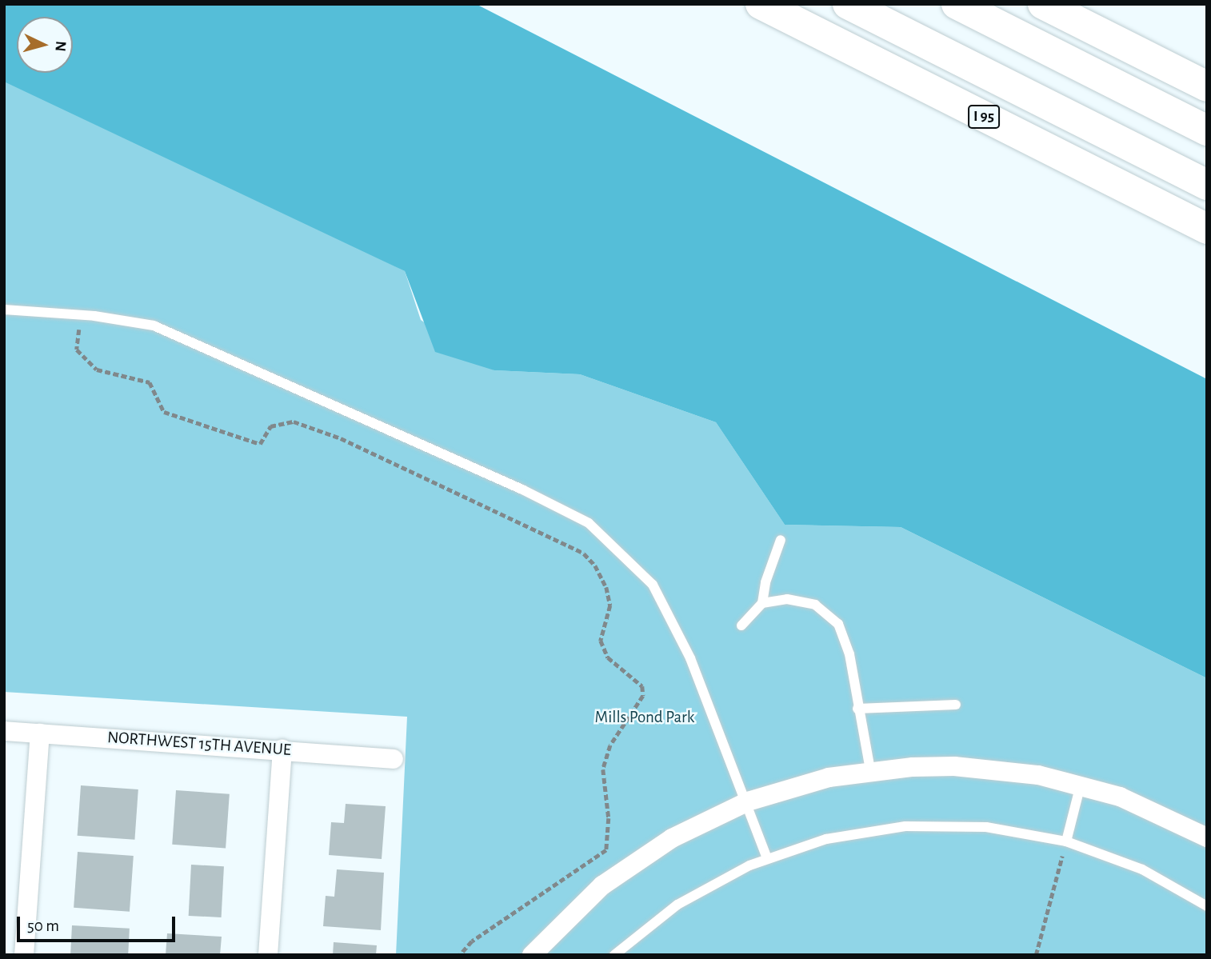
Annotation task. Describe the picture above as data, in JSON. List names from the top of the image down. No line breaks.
{"streets":{"highway":["I 95"],"street":["NORTHWEST 15TH AVENUE"]},"parks":["Mills Pond Park"],"scale_bar":"50 m","north":"right"}
